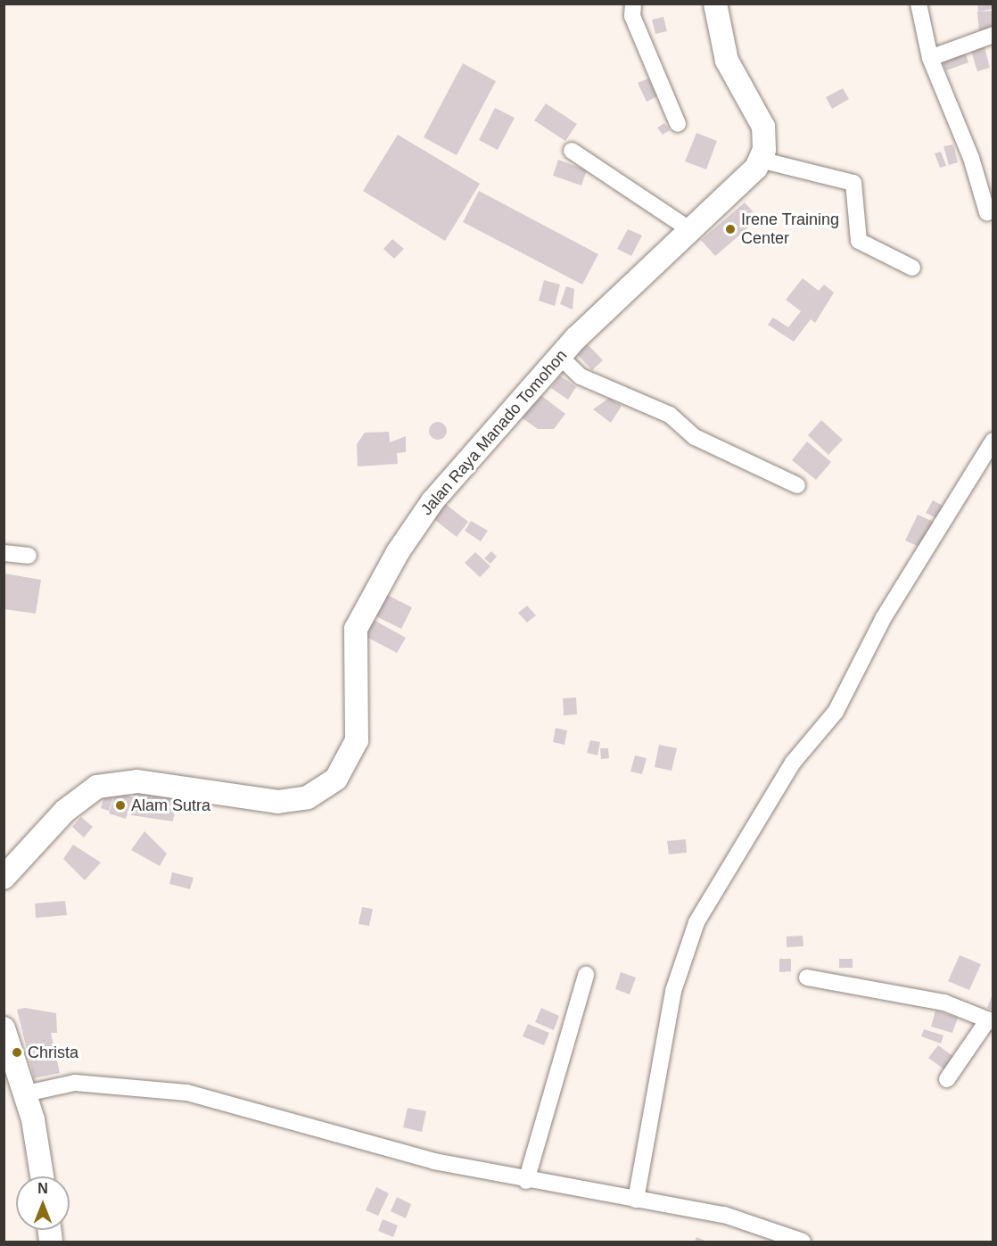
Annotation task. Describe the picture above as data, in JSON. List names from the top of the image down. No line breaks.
{"streets":{"highway":["Jalan Raya Manado Tomohon"]},"places":["Irene Training Center","Alam Sutra","Christa"],"north":"top"}
